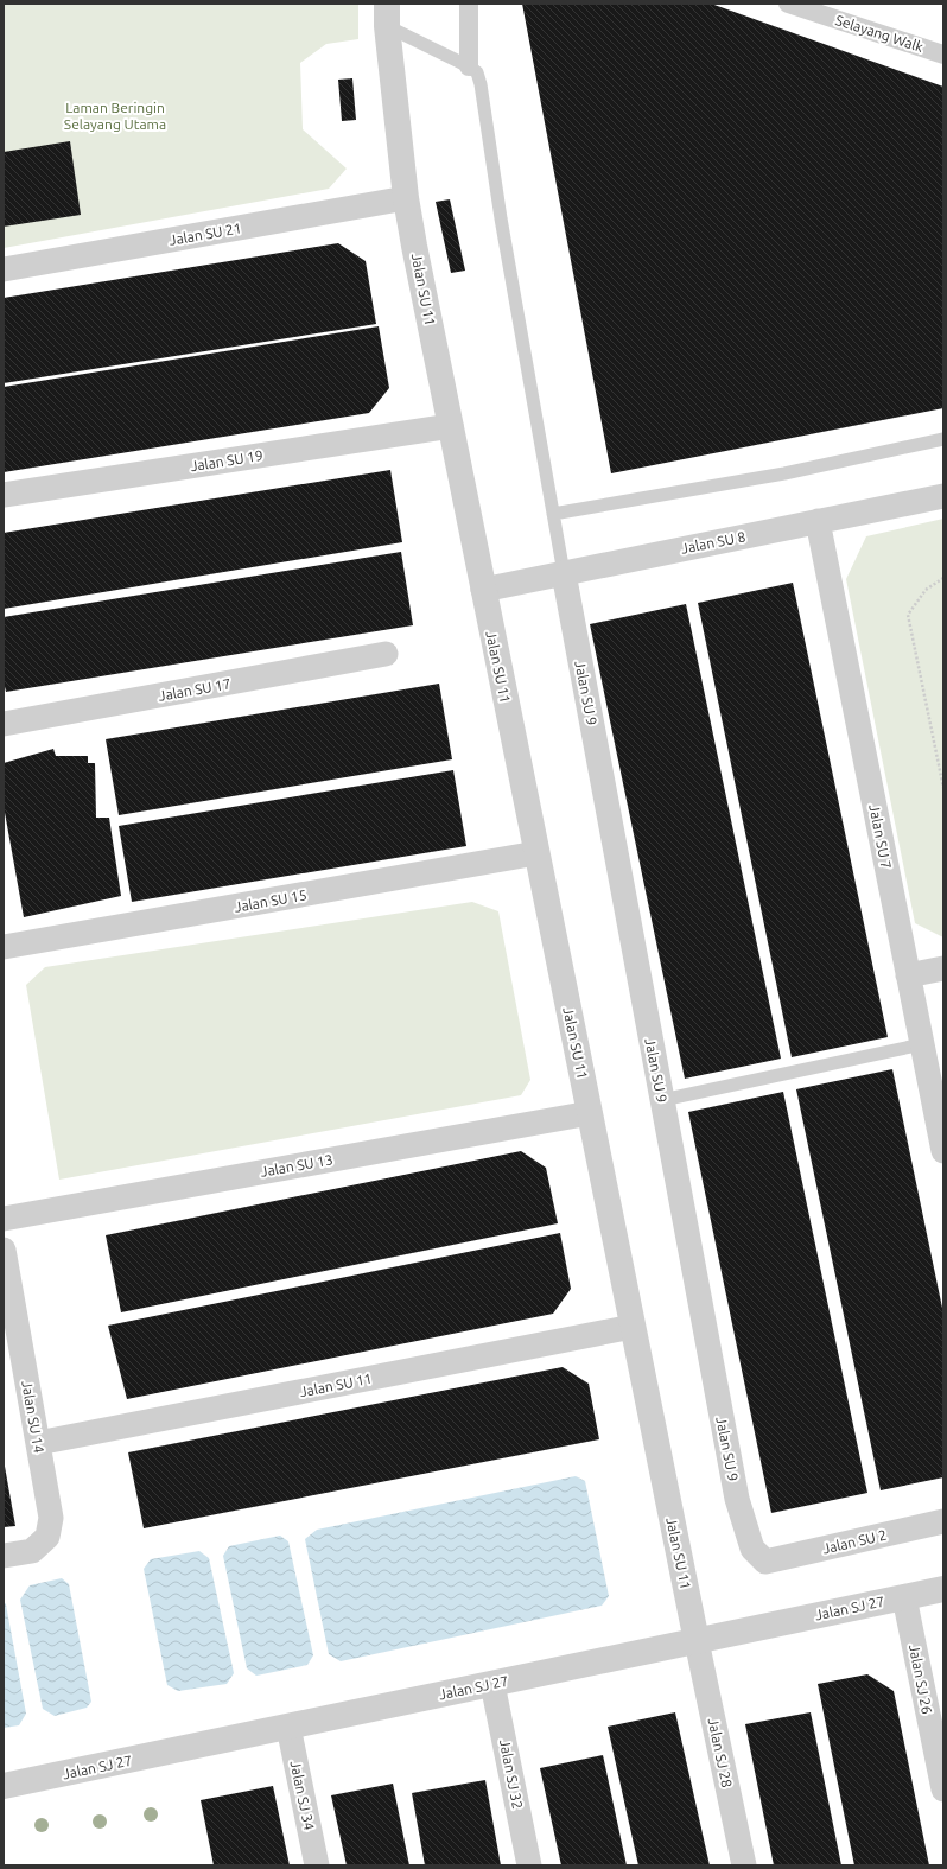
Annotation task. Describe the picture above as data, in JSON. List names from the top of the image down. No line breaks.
{"streets":{"street":["Selayang Walk","Jalan SU 21","Jalan SU 11","Jalan SU 19","Jalan SU 8","Jalan SU 17","Jalan SU 9","Jalan SU 7","Jalan SU 15","Jalan SU 13","Jalan SU 14","Jalan SU 2","Jalan SJ 27","Jalan SJ 26","Jalan SJ 28","Jalan SJ 32","Jalan SJ 34"]},"crossings":[["Jalan SU 21","Jalan SU 11"],["Jalan SU 11","Jalan SU 19"],["Jalan SU 11","Jalan SU 8"],["Jalan SU 11","Jalan SU 15"],["Jalan SU 11","Jalan SU 13"],["Jalan SU 11","Jalan SU 14"],["Jalan SU 11","Jalan SJ 27"],["Jalan SU 11","Jalan SJ 28"],["Jalan SU 8","Jalan SU 9"],["Jalan SU 8","Jalan SU 7"],["Jalan SU 9","Jalan SU 2"],["Jalan SJ 27","Jalan SJ 26"],["Jalan SJ 27","Jalan SJ 28"],["Jalan SJ 27","Jalan SJ 32"],["Jalan SJ 27","Jalan SJ 34"]],"parks":["Laman Beringin Selayang Utama"]}
